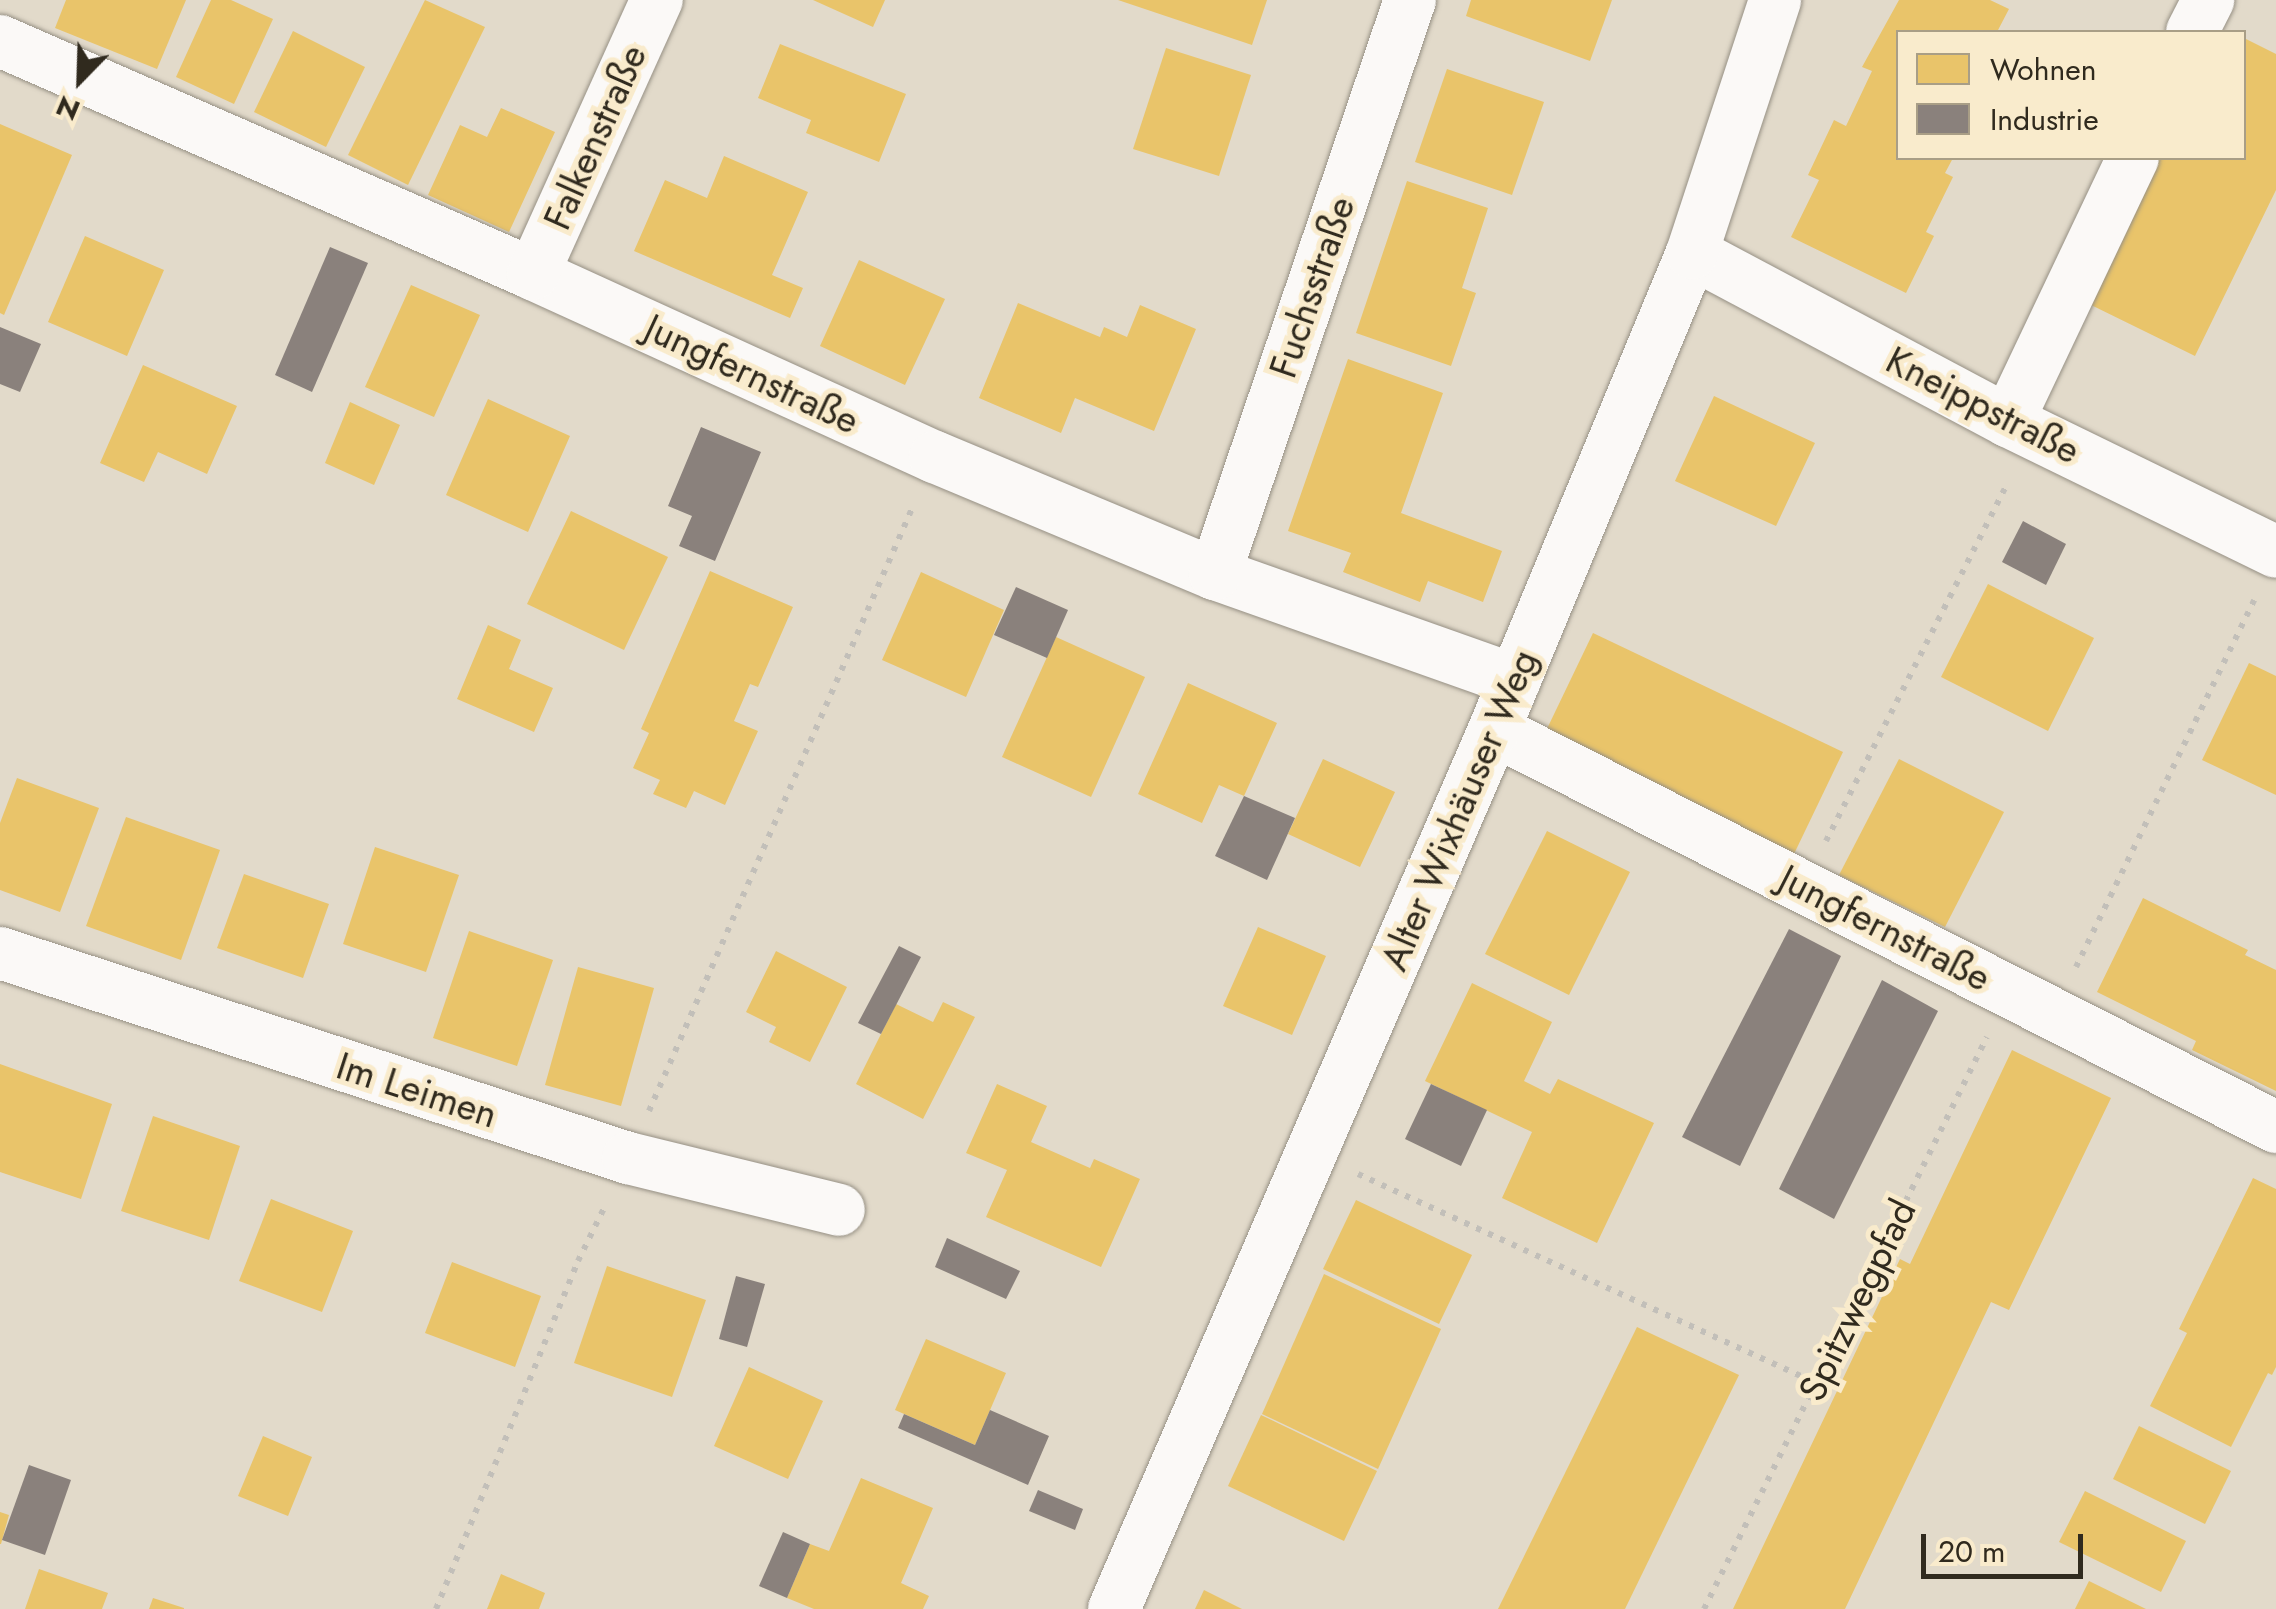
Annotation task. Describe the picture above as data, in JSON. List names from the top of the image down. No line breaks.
{"streets":{"street":["Falkenstraße","Fuchsstraße","Jungfernstraße","Kneippstraße","Alter Wixhäuser Weg","Im Leimen"],"path":["Spitzwegpfad"]},"crossings":[["Falkenstraße","Jungfernstraße"],["Fuchsstraße","Jungfernstraße"],["Jungfernstraße","Alter Wixhäuser Weg"],["Jungfernstraße","Spitzwegpfad"],["Kneippstraße","Alter Wixhäuser Weg"],["Kneippstraße","Spitzwegpfad"]],"legend":["Wohnen","Industrie"],"scale_bar":"20 m","north":"bottom left"}
